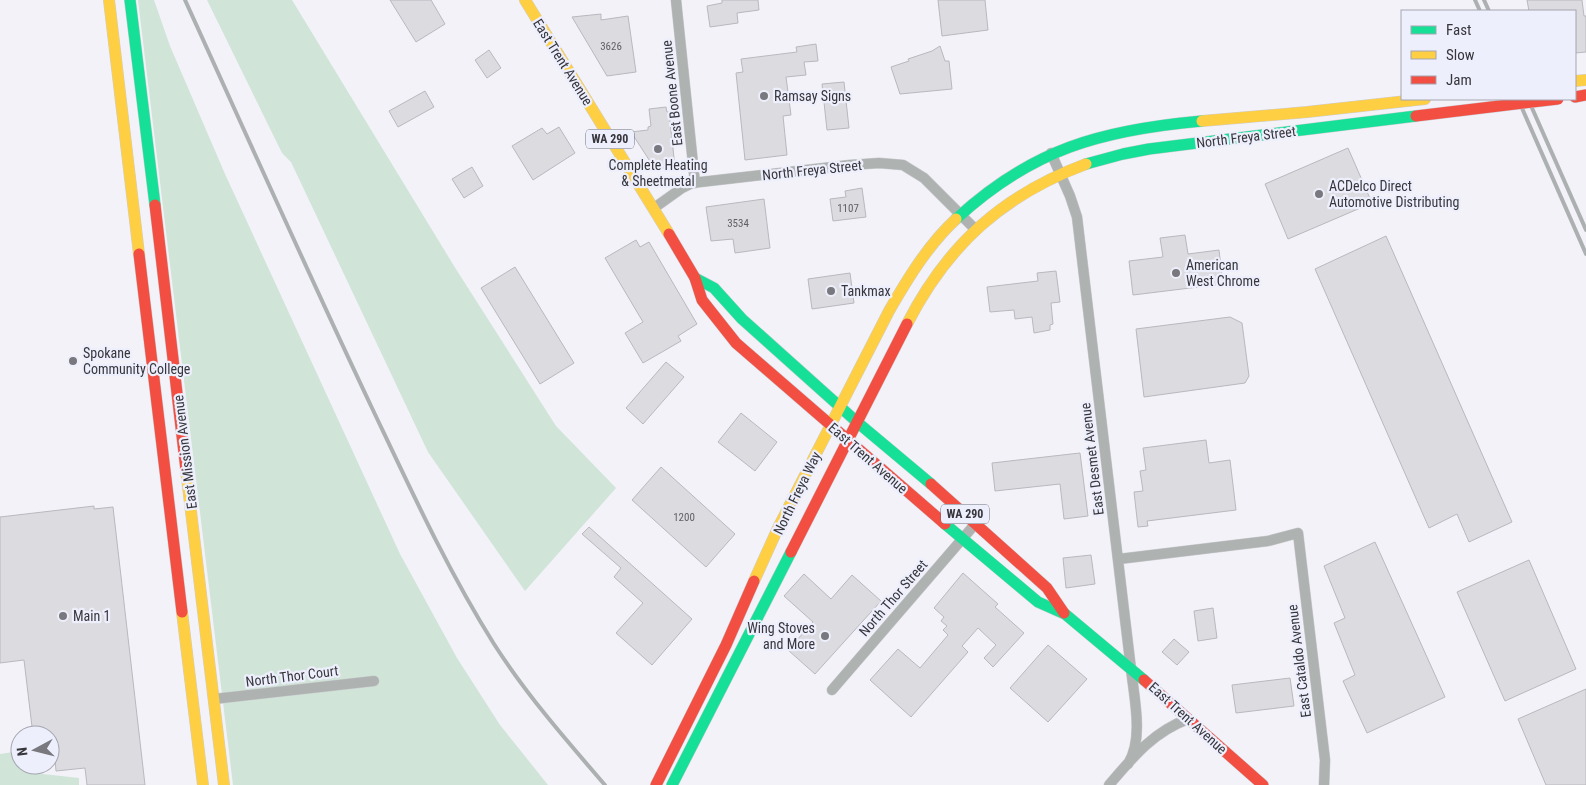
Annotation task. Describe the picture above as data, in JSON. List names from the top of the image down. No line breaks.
{"streets":{"main road":["East Trent Avenue","North Freya Street","WA 290","East Mission Avenue","North Freya Way"],"street":["East Boone Avenue","East Desmet Avenue","North Thor Street","East Cataldo Avenue","North Thor Court"]},"crossings":[["East Trent Avenue","North Freya Street"],["East Trent Avenue","East Desmet Avenue"],["East Trent Avenue","North Freya Way"],["East Trent Avenue","North Thor Street"],["East Boone Avenue","North Freya Street"],["North Freya Street","East Desmet Avenue"],["North Freya Street","North Freya Way"],["East Mission Avenue","North Thor Court"],["East Desmet Avenue","East Cataldo Avenue"]],"places":["Ramsay Signs","Complete Heating & Sheetmetal","ACDelco Direct Automotive Distributing","American West Chrome","Tankmax","Spokane Community College","Main 1","Wing Stoves and More"],"house_numbers":["3626","1107","3534","1200"],"legend":["Fast","Slow","Jam"],"north":"left"}
